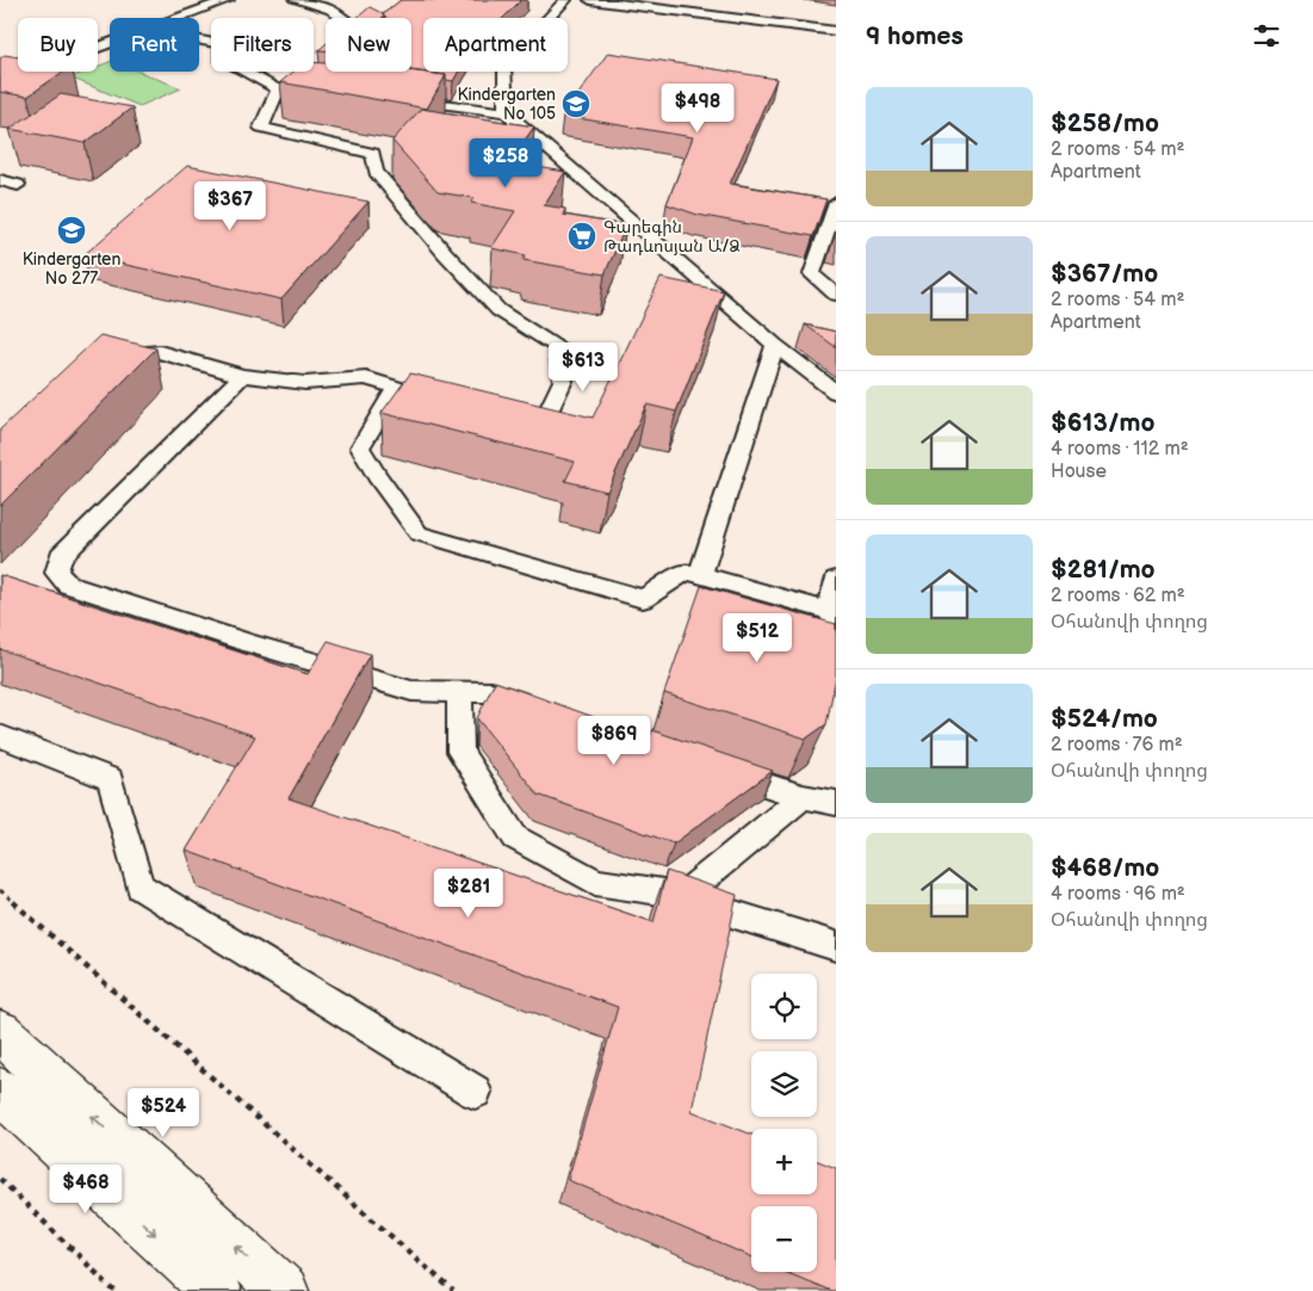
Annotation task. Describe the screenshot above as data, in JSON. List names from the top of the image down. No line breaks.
{"places":{"school or university":["Kindergarten No 105","Kindergarten No 277"],"supermarket":["Գարեգին Թադևոսյան Ա/Ձ"]},"page":{"heading":"9 homes","chip":["Buy","Rent","Filters","New","Apartment"],"list":[{"name":"$258/mo","note":"2 rooms · 54 m² · Apartment"},{"name":"$367/mo","note":"2 rooms · 54 m² · Apartment"},{"name":"$613/mo","note":"4 rooms · 112 m² · House"},{"name":"$281/mo","note":"2 rooms · 62 m² · Օհանովի փողոց"},{"name":"$524/mo","note":"2 rooms · 76 m² · Օհանովի փողոց"},{"name":"$468/mo","note":"4 rooms · 96 m² · Օհանովի փողոց"}],"price":["$498","$258","$367","$613","$512","$869","$281","$524","$468"],"map_buttons":["+","−"]}}
